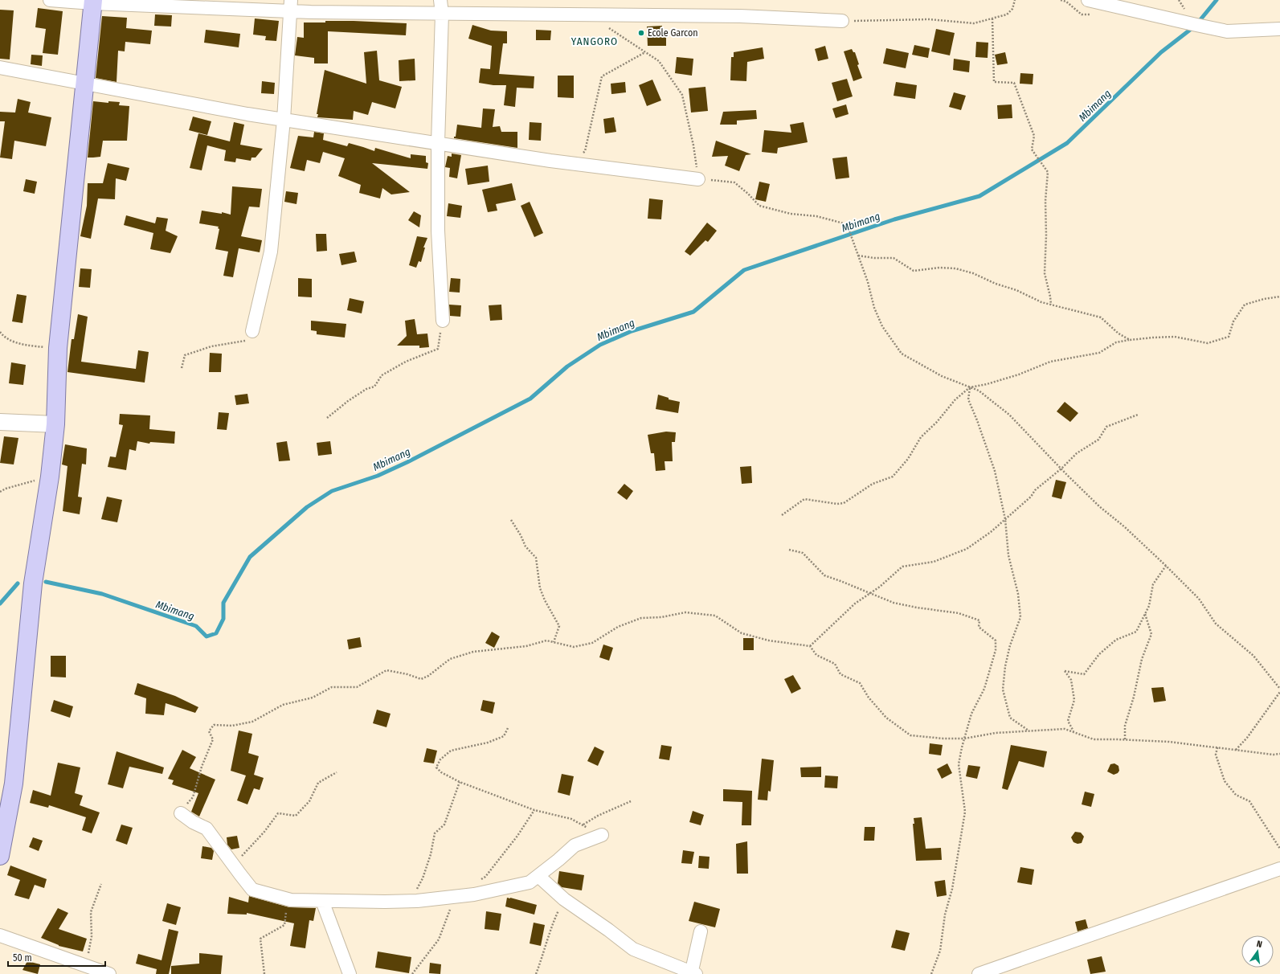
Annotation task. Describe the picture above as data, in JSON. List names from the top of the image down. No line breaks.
{"districts":["YANGORO"],"water":["Mbimang"],"places":["Ecole Garcon"],"scale_bar":"50 m","north":"top"}
